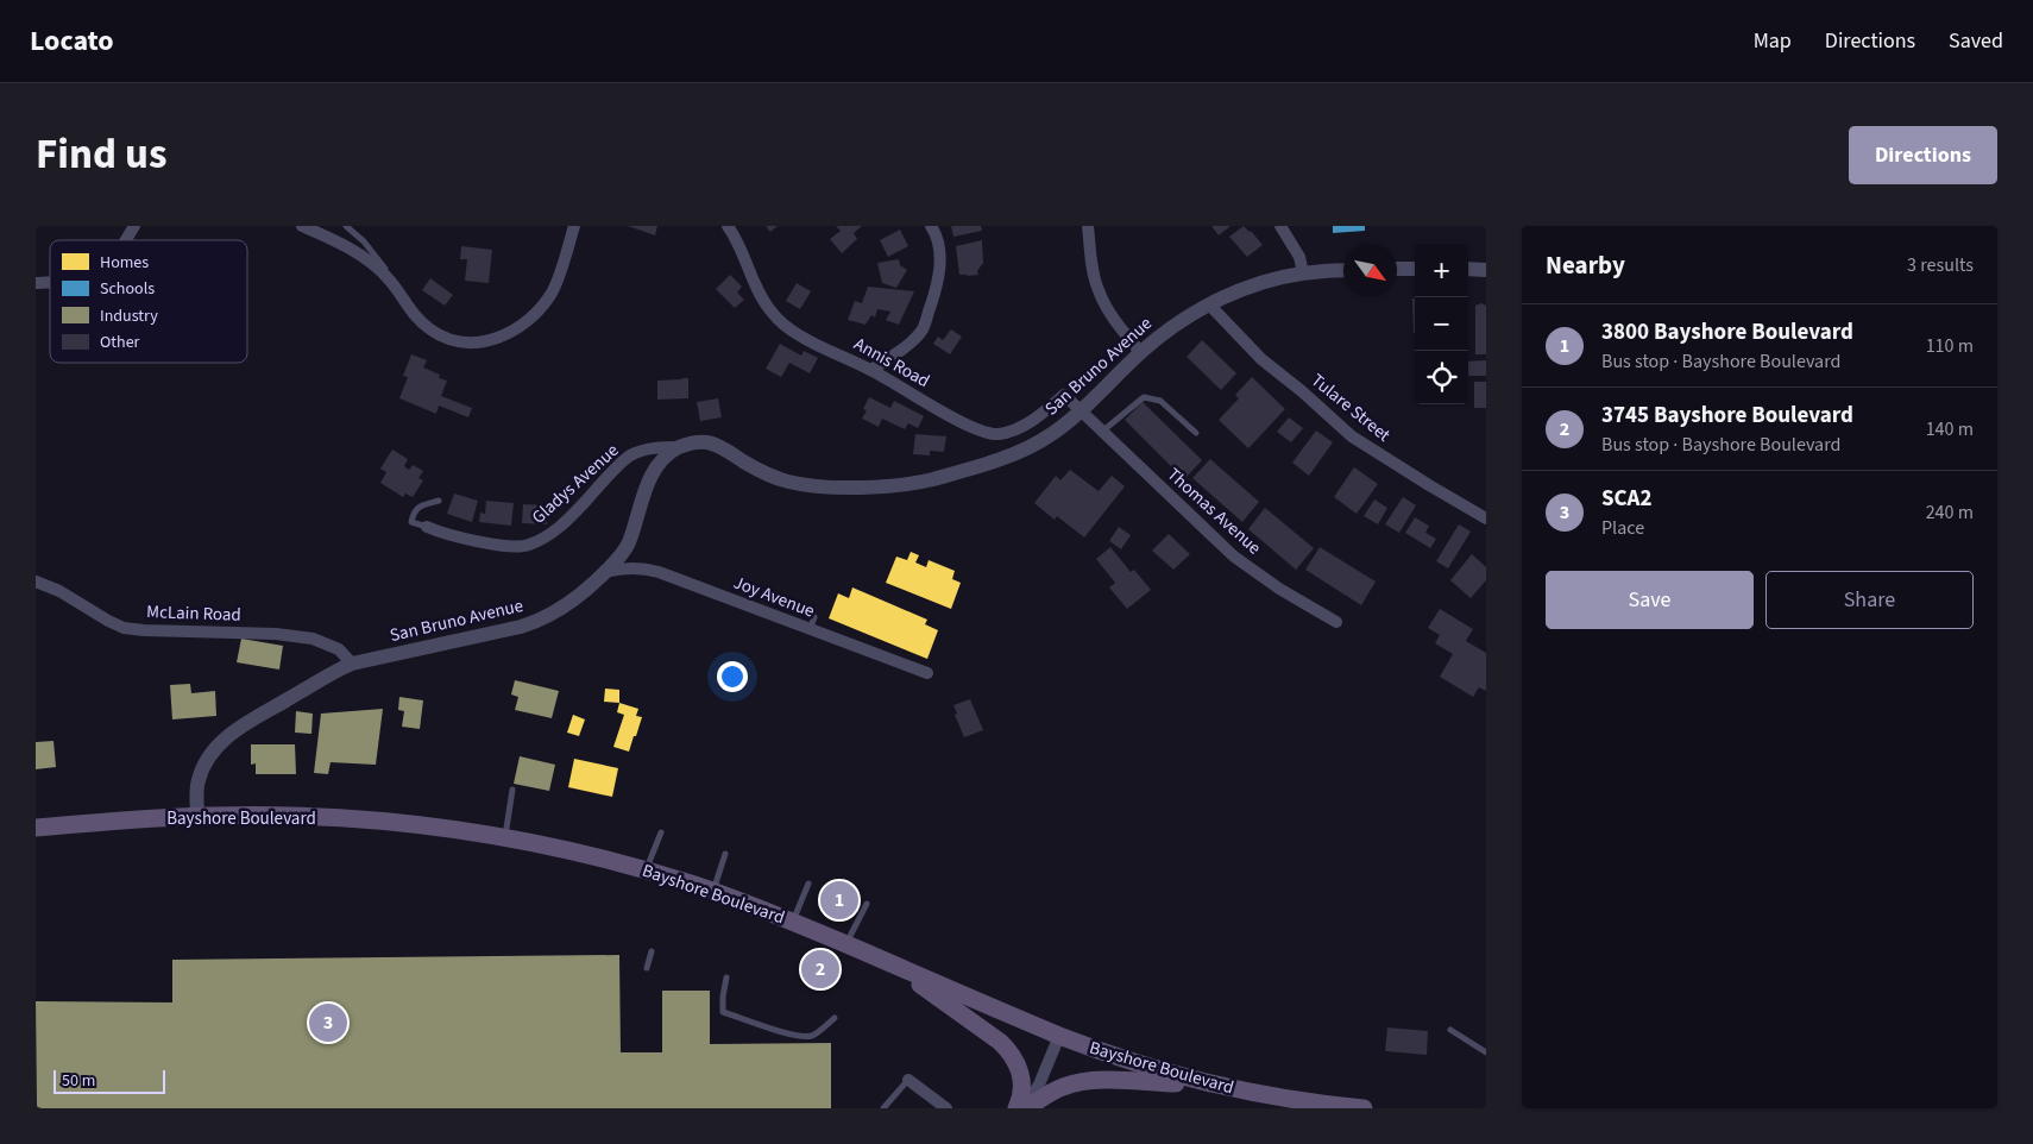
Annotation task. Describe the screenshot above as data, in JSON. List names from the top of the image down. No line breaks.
{"streets":{"main road":["Bayshore Boulevard"],"street":["Annis Road","San Bruno Avenue","Tulare Street","Gladys Avenue","Thomas Avenue","Joy Avenue","McLain Road"]},"crossings":[["Annis Road","San Bruno Avenue"],["Annis Road","Thomas Avenue"],["San Bruno Avenue","Tulare Street"],["San Bruno Avenue","Gladys Avenue"],["San Bruno Avenue","Thomas Avenue"],["San Bruno Avenue","Joy Avenue"],["San Bruno Avenue","McLain Road"],["San Bruno Avenue","Bayshore Boulevard"]],"legend":["Homes","Schools","Industry","Other"],"scale_bar":"50 m","north":"bottom right","page":{"header":"Locato","nav":["Map","Directions","Saved"],"title":"Find us","buttons":["Directions",["Save","Share"]],"heading":["Nearby","3 results"],"map_buttons":["+","−"],"list":[{"mark":"1","name":"3800 Bayshore Boulevard","note":"Bus stop · Bayshore Boulevard","value":"110 m"},{"mark":"2","name":"3745 Bayshore Boulevard","note":"Bus stop · Bayshore Boulevard","value":"140 m"},{"mark":"3","name":"SCA2","note":"Place","value":"240 m"}],"pins":["1","2","3"],"scale":"50 m"}}
